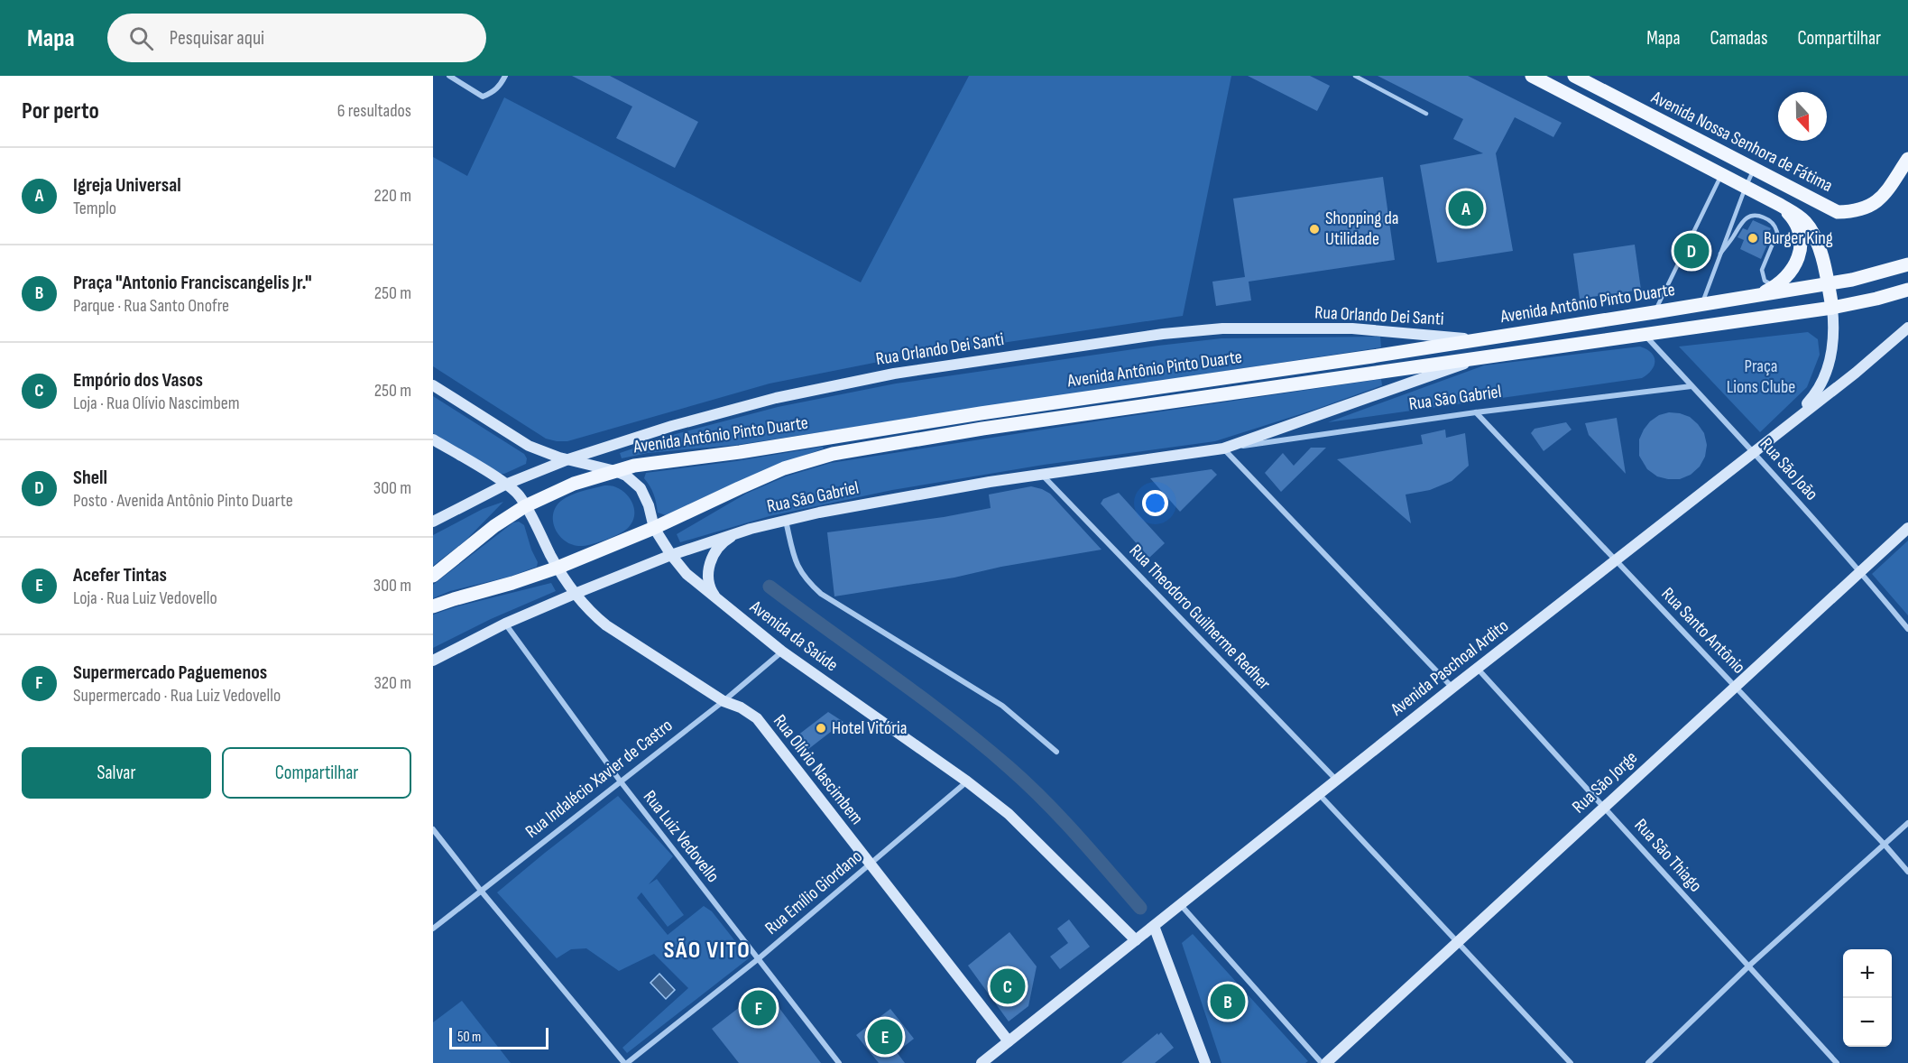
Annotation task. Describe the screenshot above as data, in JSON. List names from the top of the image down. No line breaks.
{"streets":{"main road":["Avenida Nossa Senhora de Fátima","Avenida Antônio Pinto Duarte","Rua Orlando Dei Santi","Rua São Gabriel","Avenida da Saúde","Avenida Paschoal Ardito","Rua Olívio Nascimbem","Rua São Jorge"],"street":["Rua São João","Rua Theodoro Guilherme Redher","Rua Santo Antônio","Rua Indalécio Xavier de Castro","Rua Luiz Vedovello","Rua São Thiago","Rua Emílio Giordano"]},"crossings":[["Avenida Antônio Pinto Duarte","Rua Orlando Dei Santi"],["Avenida Antônio Pinto Duarte","Rua São Gabriel"],["Avenida Antônio Pinto Duarte","Rua São João"],["Avenida Antônio Pinto Duarte","Avenida da Saúde"],["Avenida Antônio Pinto Duarte","Avenida Paschoal Ardito"],["Avenida Antônio Pinto Duarte","Rua Olívio Nascimbem"],["Rua Orlando Dei Santi","Avenida da Saúde"],["Rua São Gabriel","Rua São João"],["Rua São Gabriel","Rua Theodoro Guilherme Redher"],["Rua São Gabriel","Rua Santo Antônio"],["Rua São Gabriel","Avenida da Saúde"],["Rua São Gabriel","Rua Olívio Nascimbem"],["Rua São Gabriel","Rua Luiz Vedovello"],["Rua São João","Avenida Paschoal Ardito"],["Rua São João","Rua São Jorge"],["Rua Theodoro Guilherme Redher","Avenida Paschoal Ardito"],["Rua Santo Antônio","Avenida Paschoal Ardito"],["Rua Santo Antônio","Rua São Jorge"],["Avenida da Saúde","Avenida Paschoal Ardito"],["Avenida da Saúde","Rua Indalécio Xavier de Castro"],["Avenida da Saúde","Rua Emílio Giordano"],["Avenida Paschoal Ardito","Rua Olívio Nascimbem"],["Avenida Paschoal Ardito","Rua São Thiago"],["Rua Olívio Nascimbem","Rua Indalécio Xavier de Castro"],["Rua Olívio Nascimbem","Rua Emílio Giordano"],["Rua Indalécio Xavier de Castro","Rua Luiz Vedovello"],["Rua São Jorge","Rua São Thiago"],["Rua Luiz Vedovello","Rua Emílio Giordano"]],"districts":["SÃO VITO"],"parks":["Praça Lions Clube"],"places":["Shopping da Utilidade","Burger King","Hotel Vitória"],"scale_bar":"50 m","north":"bottom","page":{"header":"Mapa","search":"Pesquisar aqui","nav":["Mapa","Camadas","Compartilhar"],"heading":["Por perto","6 resultados"],"list":[{"mark":"A","name":"Igreja Universal","note":"Templo","value":"220 m"},{"mark":"B","name":"Praça \"Antonio Franciscangelis Jr.\"","note":"Parque · Rua Santo Onofre","value":"250 m"},{"mark":"C","name":"Empório dos Vasos","note":"Loja · Rua Olívio Nascimbem","value":"250 m"},{"mark":"D","name":"Shell","note":"Posto · Avenida Antônio Pinto Duarte","value":"300 m"},{"mark":"E","name":"Acefer Tintas","note":"Loja · Rua Luiz Vedovello","value":"300 m"},{"mark":"F","name":"Supermercado Paguemenos","note":"Supermercado · Rua Luiz Vedovello","value":"320 m"}],"pins":["A","D","C","B","F","E"],"buttons":["Salvar","Compartilhar"],"map_buttons":["+","−"],"scale":"50 m"}}
